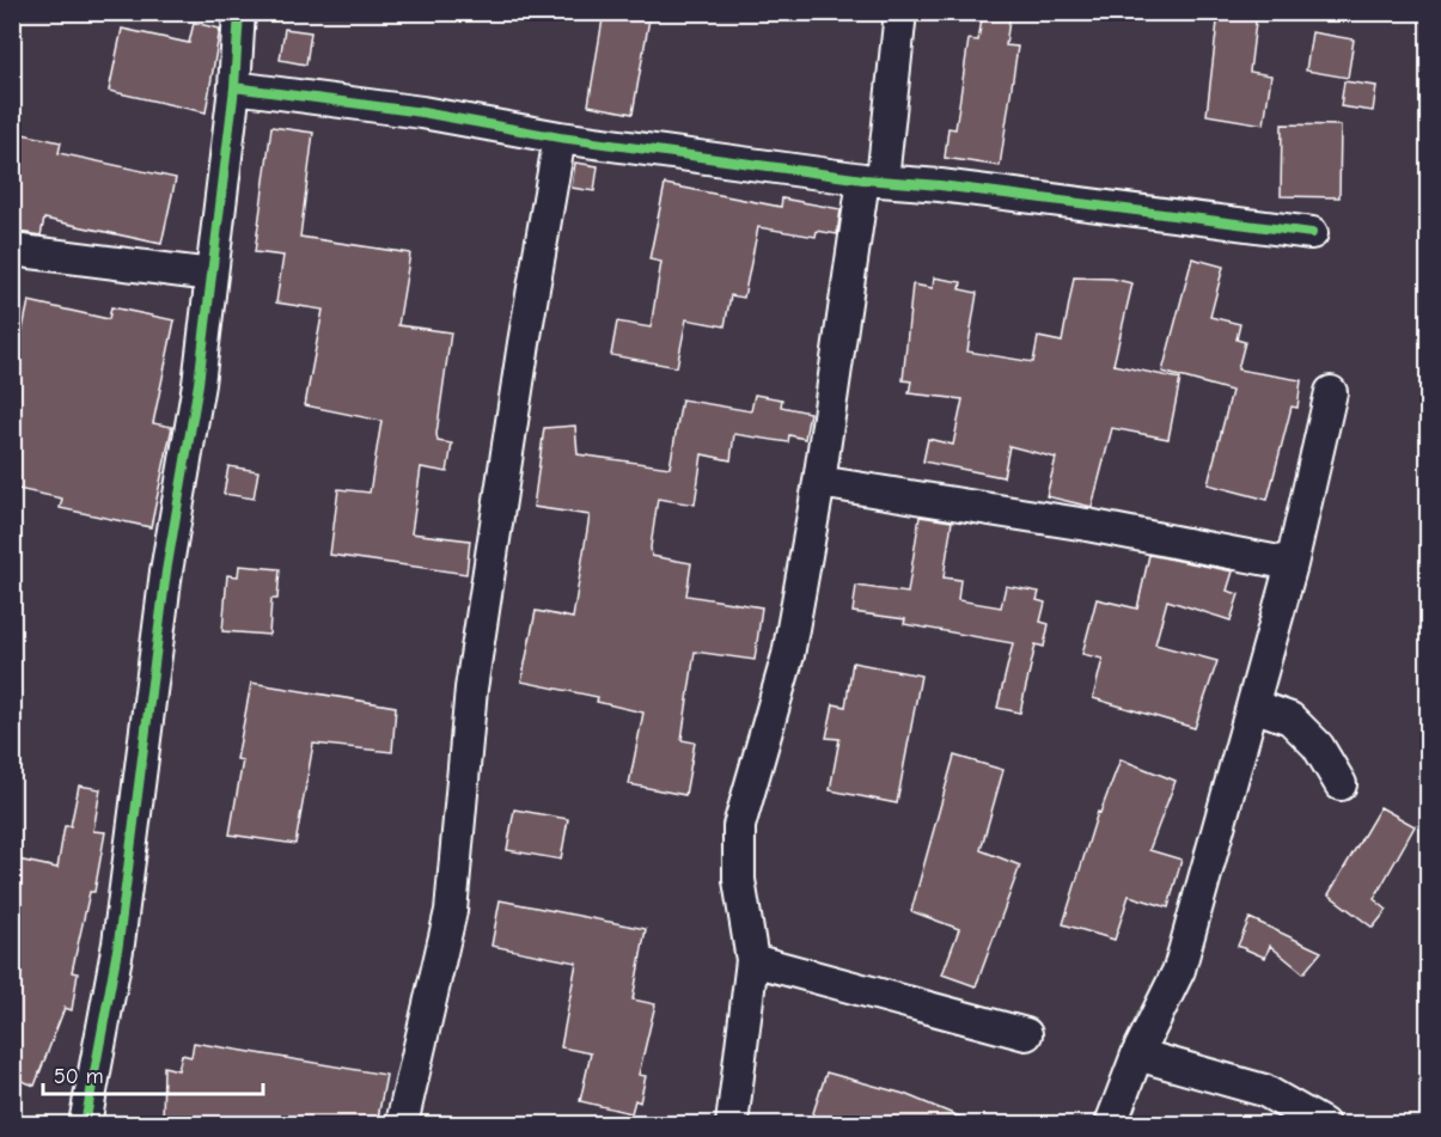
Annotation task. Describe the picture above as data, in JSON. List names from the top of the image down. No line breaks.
{"scale_bar":"50 m"}
